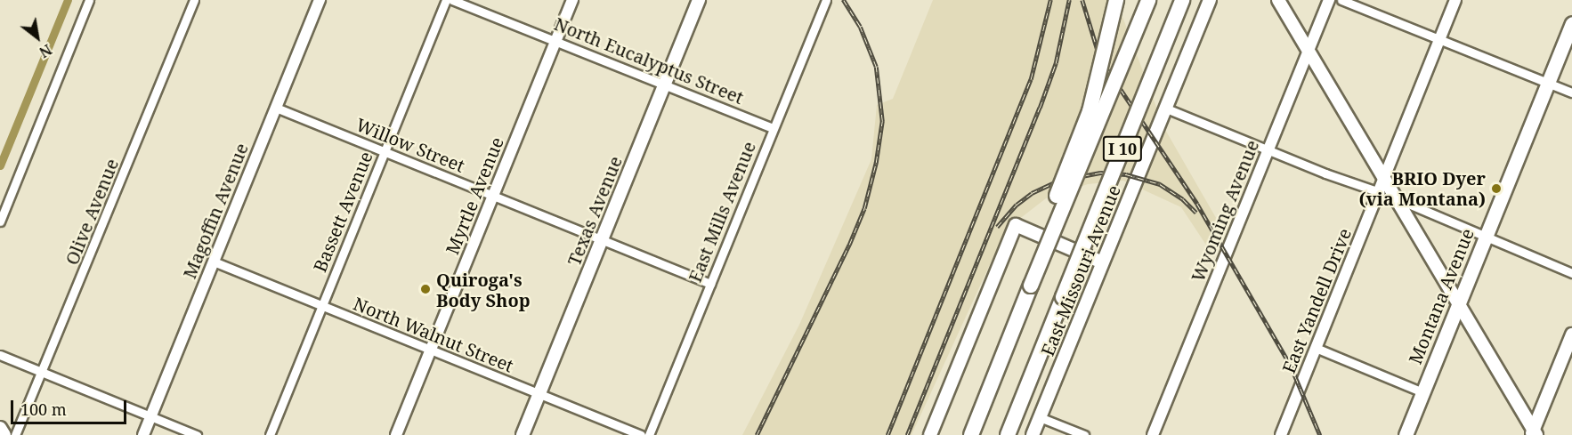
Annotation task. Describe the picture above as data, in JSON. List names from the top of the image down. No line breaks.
{"streets":{"highway":["I 10"],"main road":["Texas Avenue","East Missouri Avenue","Montana Avenue"],"street":["North Eucalyptus Street","Willow Street","Myrtle Avenue","Magoffin Avenue","Wyoming Avenue","Olive Avenue","Bassett Avenue","East Mills Avenue","East Yandell Drive","North Walnut Street"]},"crossings":[["North Eucalyptus Street","Myrtle Avenue"],["North Eucalyptus Street","Texas Avenue"],["North Eucalyptus Street","East Mills Avenue"],["Willow Street","Myrtle Avenue"],["Willow Street","Magoffin Avenue"],["Willow Street","Texas Avenue"],["Willow Street","Bassett Avenue"],["Willow Street","East Mills Avenue"],["Myrtle Avenue","North Walnut Street"],["Magoffin Avenue","North Walnut Street"],["Texas Avenue","North Walnut Street"],["Bassett Avenue","North Walnut Street"]],"places":["BRIO Dyer (via Montana)","Quiroga's Body Shop"],"scale_bar":"100 m","north":"bottom right"}
